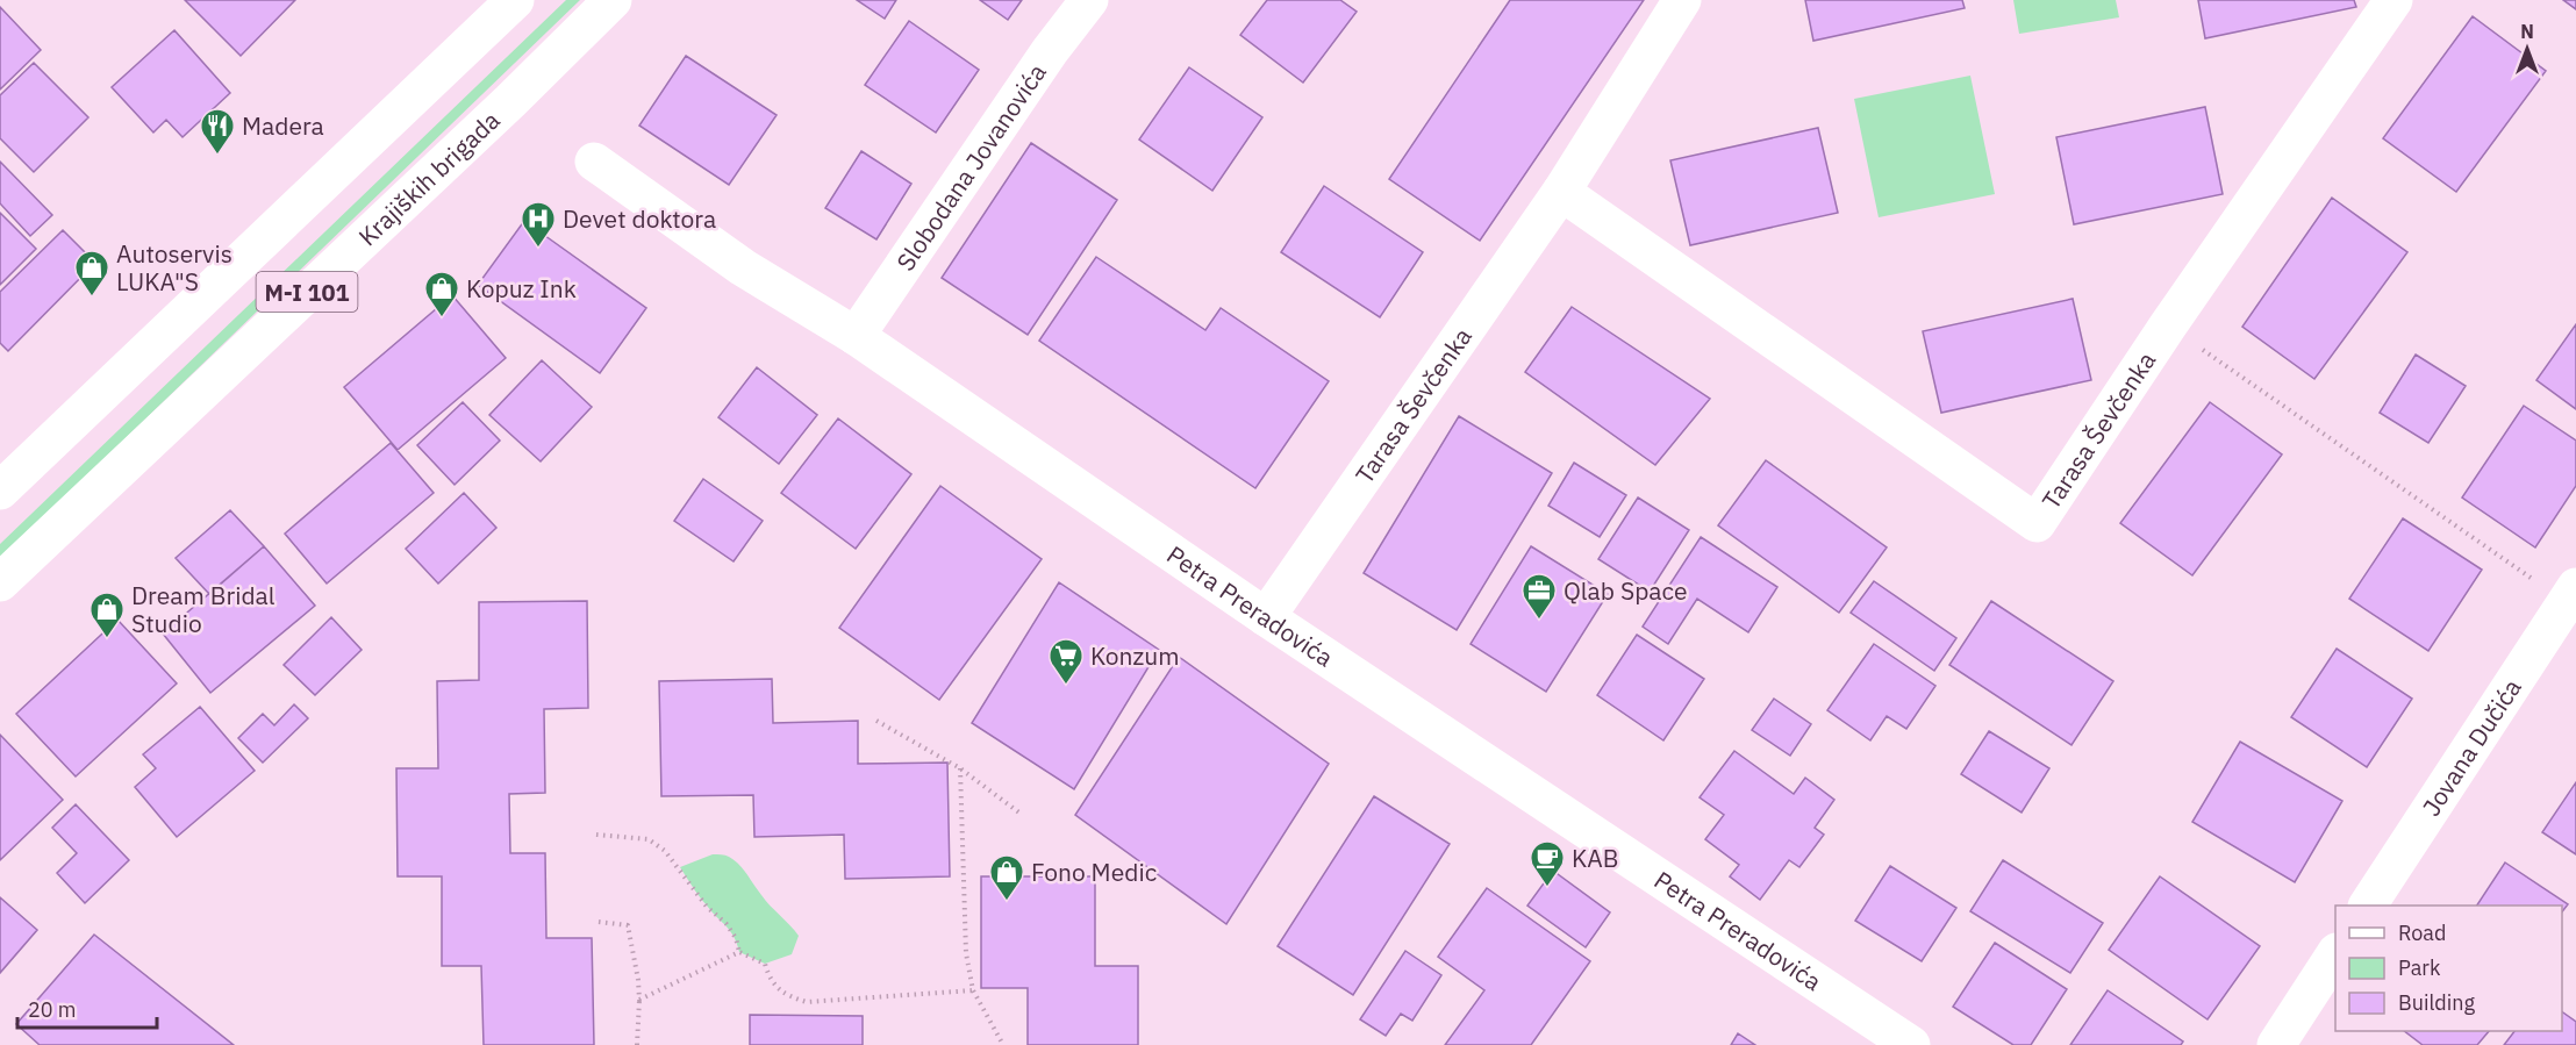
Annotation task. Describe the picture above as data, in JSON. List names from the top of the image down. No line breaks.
{"streets":{"street":["Slobodana Jovanovića","Krajiških brigada","M-I 101","Tarasa Ševčenka","Petra Preradovića","Jovana Dučića"]},"crossings":[["Slobodana Jovanovića","Petra Preradovića"],["Tarasa Ševčenka","Petra Preradovića"]],"places":{"restaurant":["Madera"],"hospital":["Devet doktora"],"shop":["Autoservis LUKA\"S","Kopuz Ink","Dream Bridal Studio","Fono Medic"],"office":["Qlab Space"],"supermarket":["Konzum"],"cafe":["KAB"]},"legend":["Road","Park","Building"],"scale_bar":"20 m","north":"top"}
